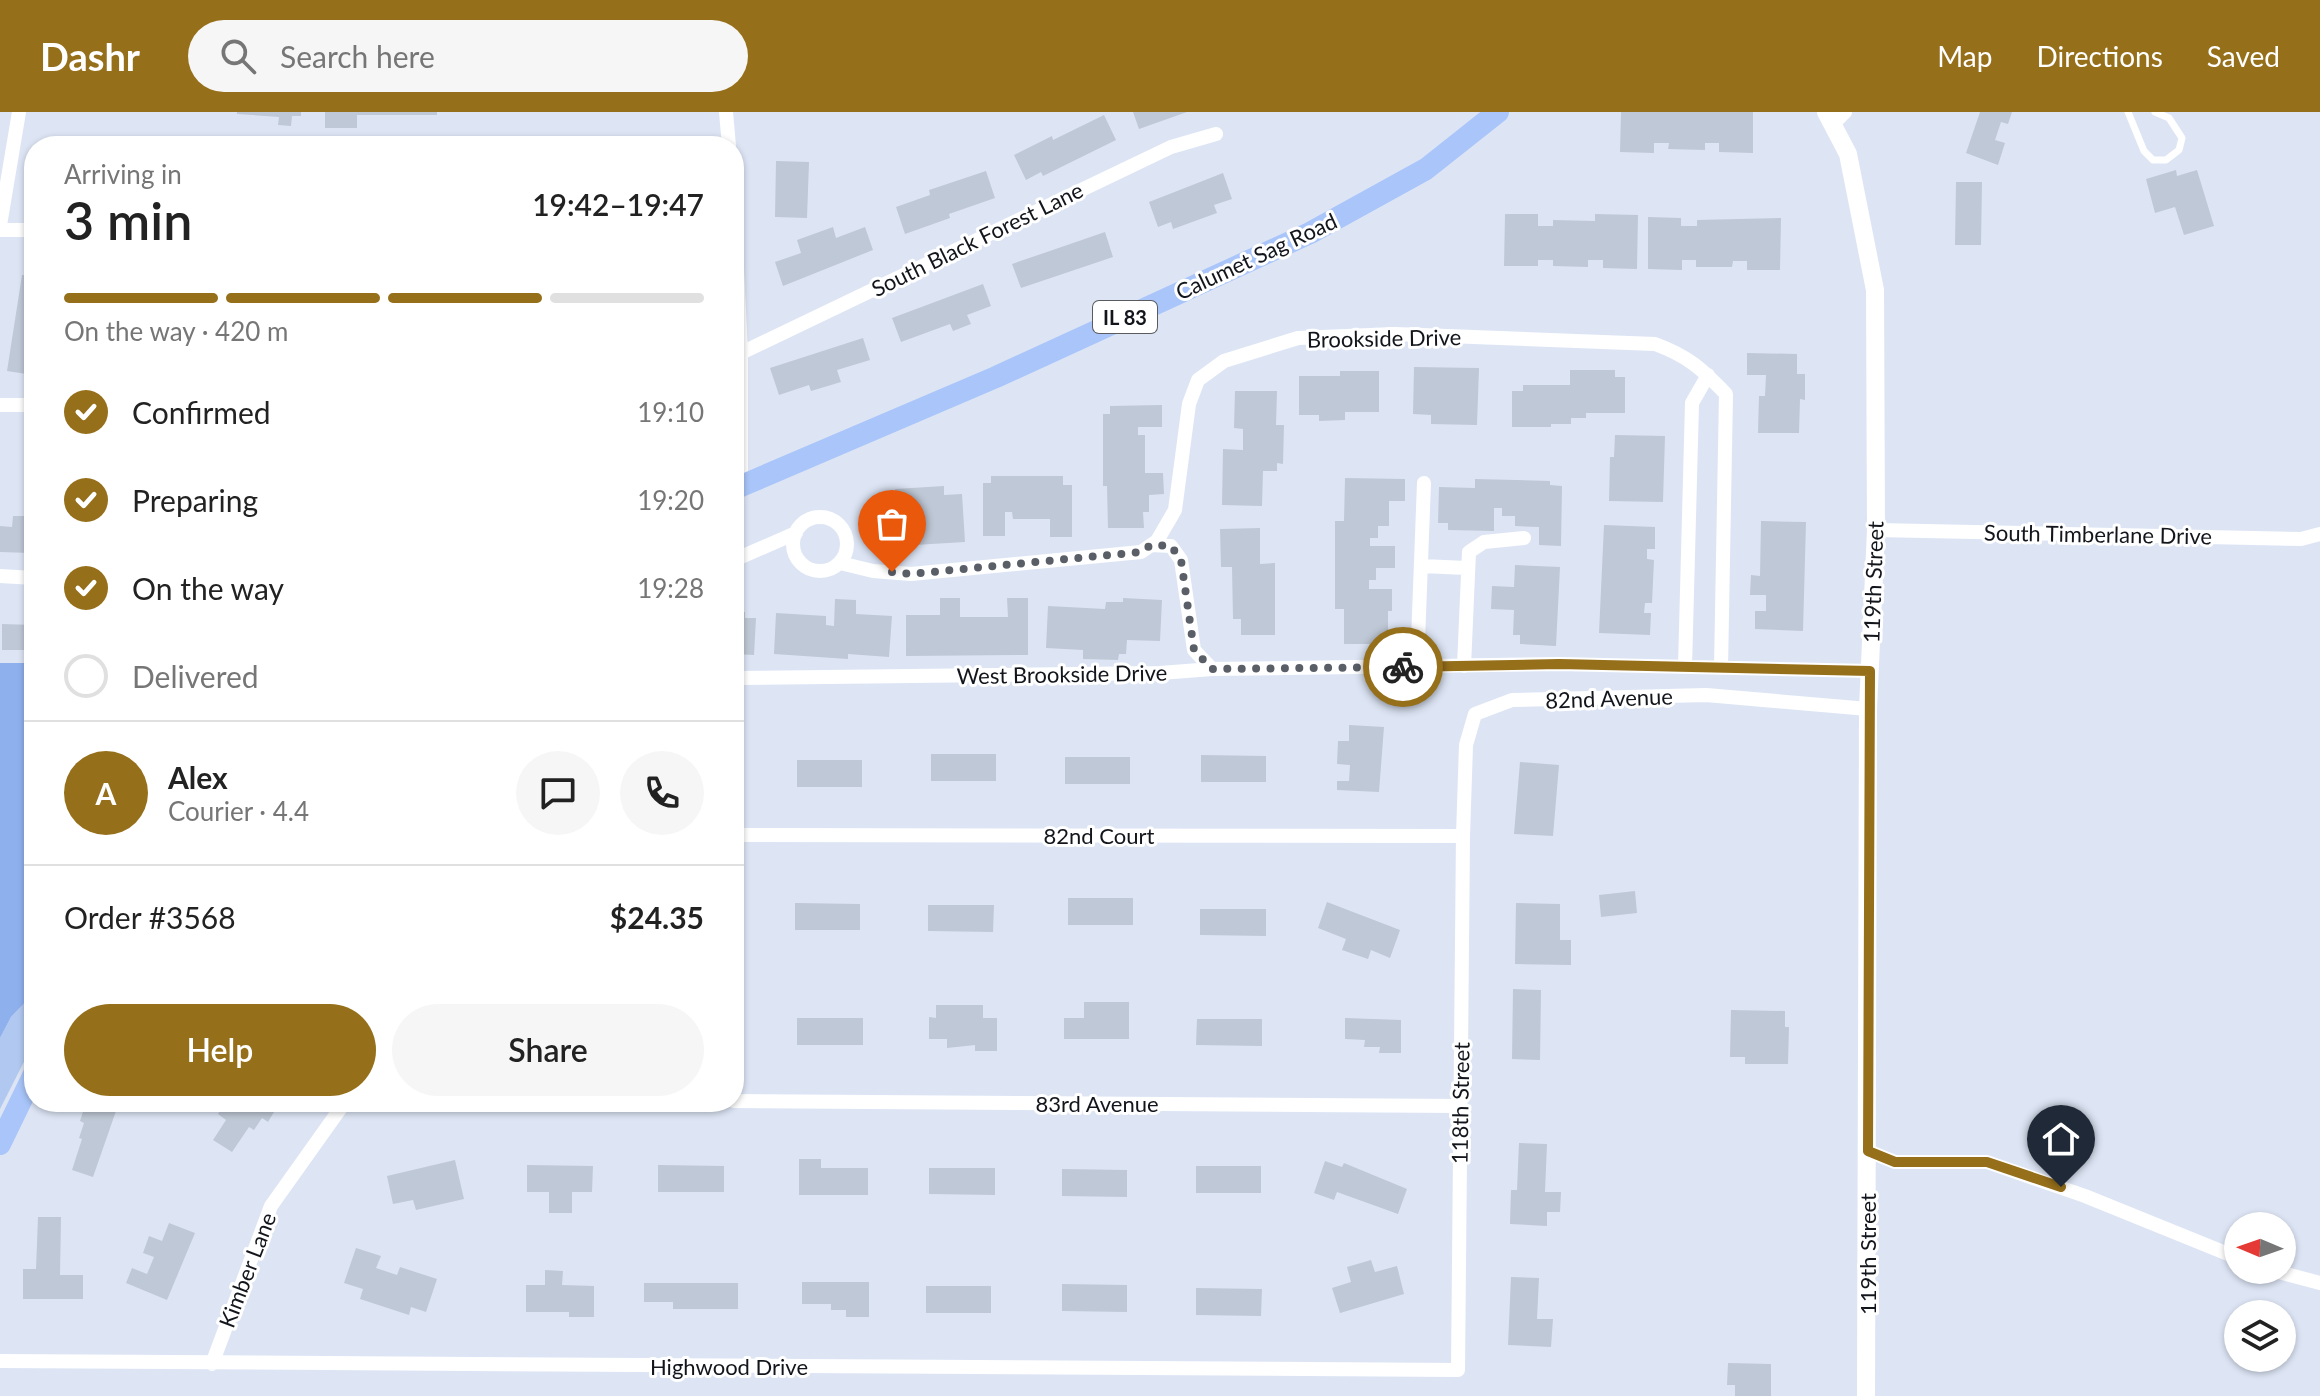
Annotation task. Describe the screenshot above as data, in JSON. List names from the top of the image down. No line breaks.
{"streets":{"main road":["Calumet Sag Road","IL 83"],"street":["South Black Forest Lane","Brookside Drive","South Timberlane Drive","119th Street","West Brookside Drive","82nd Avenue","82nd Court","83rd Avenue","118th Street","Kimber Lane","Highwood Drive"]},"crossings":[["Brookside Drive","West Brookside Drive"],["South Timberlane Drive","119th Street"],["119th Street","West Brookside Drive"],["119th Street","82nd Avenue"],["82nd Avenue","82nd Court"],["82nd Avenue","118th Street"],["82nd Court","118th Street"],["83rd Avenue","118th Street"],["118th Street","Highwood Drive"],["Kimber Lane","Highwood Drive"]],"north":"left","page":{"header":"Dashr","search":"Search here","nav":["Map","Directions","Saved"],"heading":["3 min","Arriving in","19:42–19:47"],"panel":["Alex","Courier · 4.4","Order #3568","$24.35"],"bar":"On the way · 420 m","list":[["Confirmed","19:10"],["Preparing","19:20"],["On the way","19:28"],"Delivered"],"round":"A","buttons":["Help","Share"]}}
